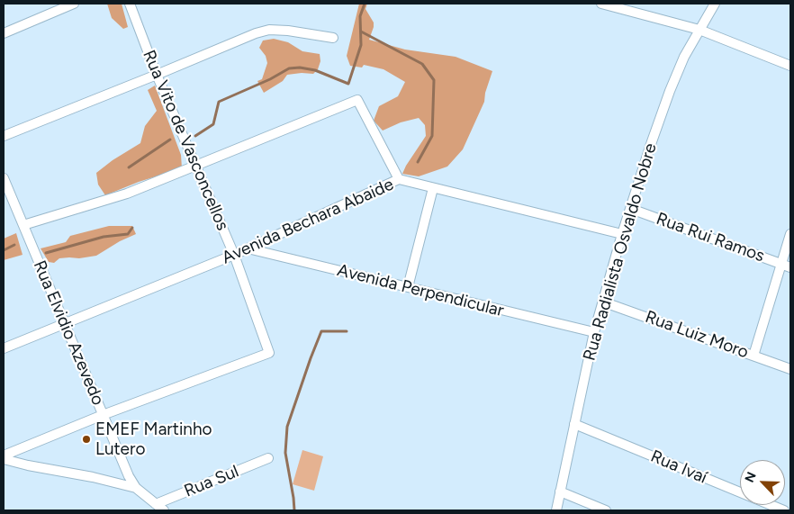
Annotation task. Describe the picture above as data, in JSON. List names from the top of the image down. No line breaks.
{"streets":{"street":["Rua Vito de Vasconcellos","Avenida Bechara Abaide","Rua Rui Ramos","Rua Radialista Osvaldo Nobre","Avenida Perpendicular","Rua Elvidio Azevedo","Rua Luiz Moro","Rua Ivaí","Rua Sul"]},"crossings":[["Rua Vito de Vasconcellos","Avenida Bechara Abaide"],["Rua Vito de Vasconcellos","Rua Elvidio Azevedo"],["Avenida Bechara Abaide","Rua Radialista Osvaldo Nobre"],["Avenida Bechara Abaide","Avenida Perpendicular"],["Avenida Bechara Abaide","Rua Elvidio Azevedo"],["Rua Rui Ramos","Rua Radialista Osvaldo Nobre"],["Rua Radialista Osvaldo Nobre","Avenida Perpendicular"],["Rua Radialista Osvaldo Nobre","Rua Luiz Moro"],["Rua Radialista Osvaldo Nobre","Rua Ivaí"]],"places":["EMEF Martinho Lutero"],"north":"top left"}
